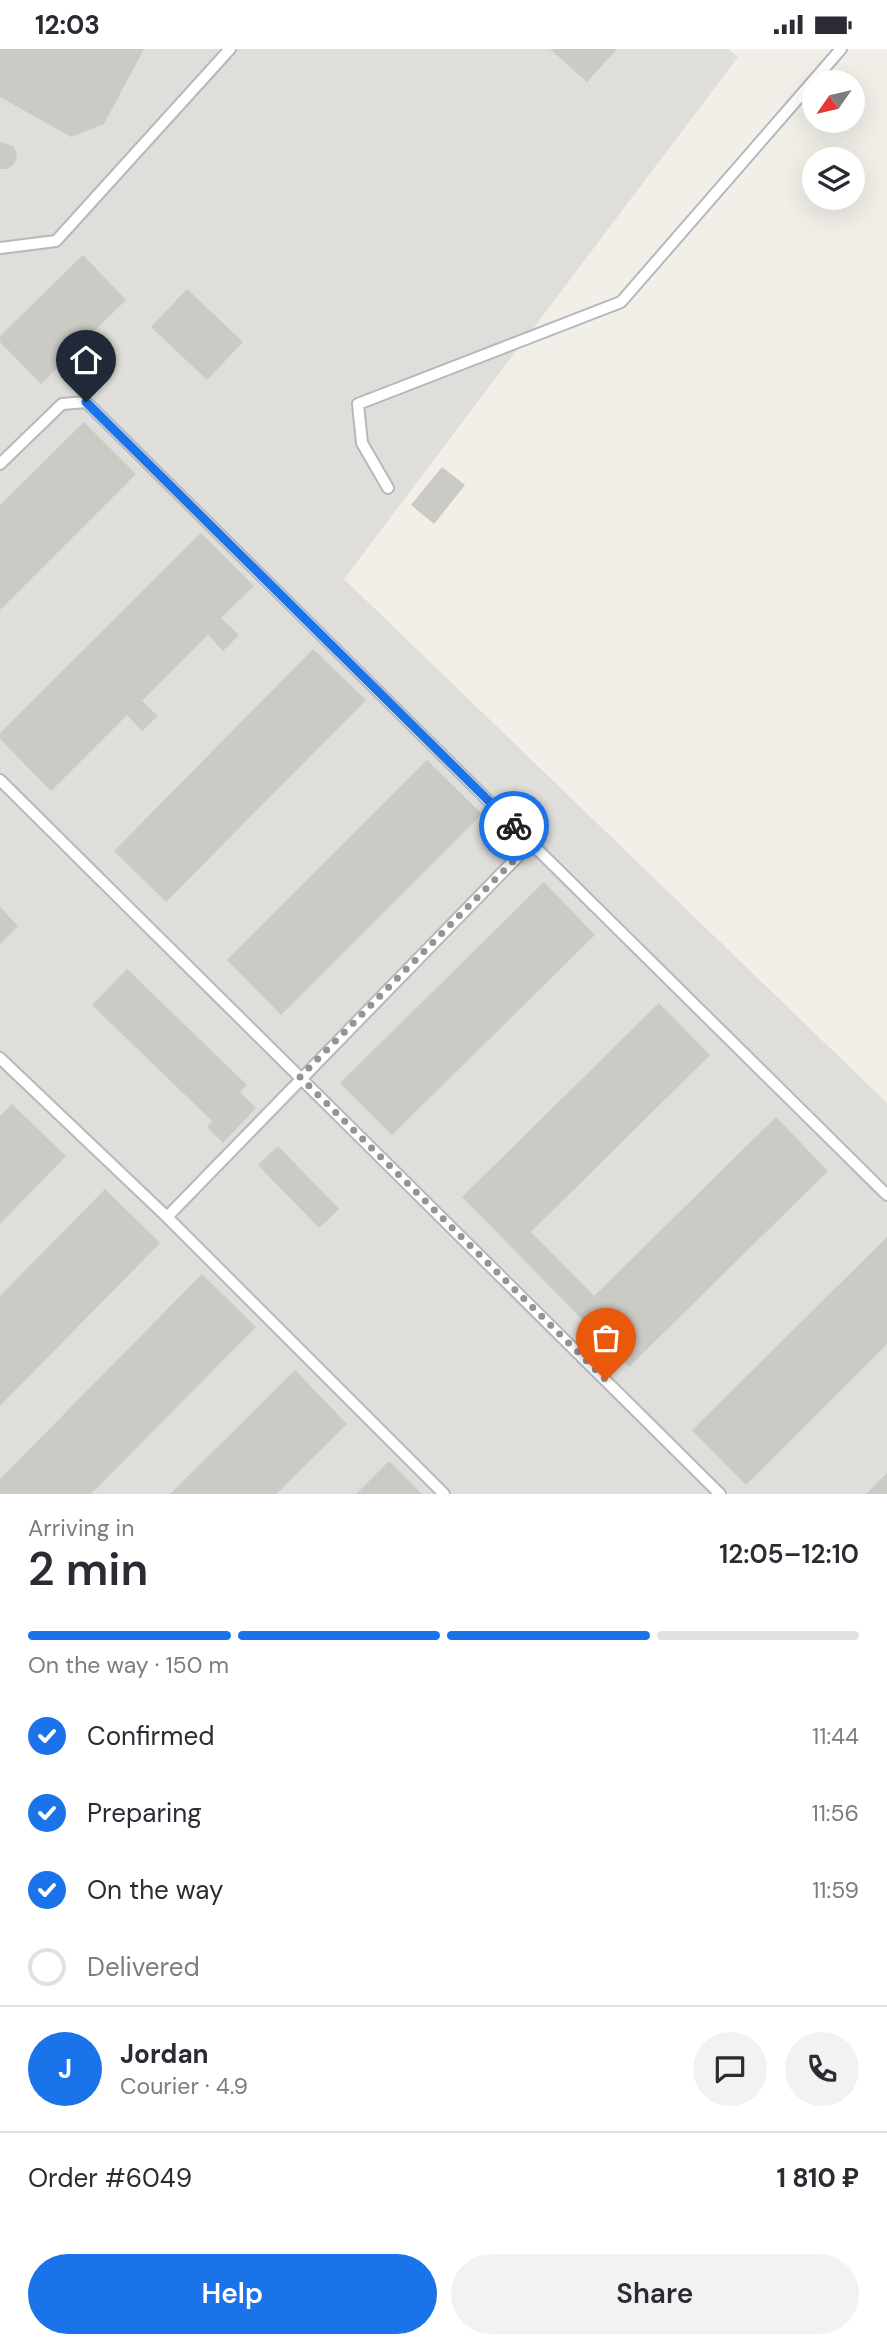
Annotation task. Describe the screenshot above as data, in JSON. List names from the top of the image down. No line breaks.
{"north":"bottom left","page":{"status":"12:03","heading":["2 min","Arriving in","12:05–12:10"],"panel":["Jordan","Courier · 4.9","Order #6049","1 810 ₽"],"bar":"On the way · 150 m","list":[["Confirmed","11:44"],["Preparing","11:56"],["On the way","11:59"],"Delivered"],"round":"J","buttons":["Help","Share"]}}
